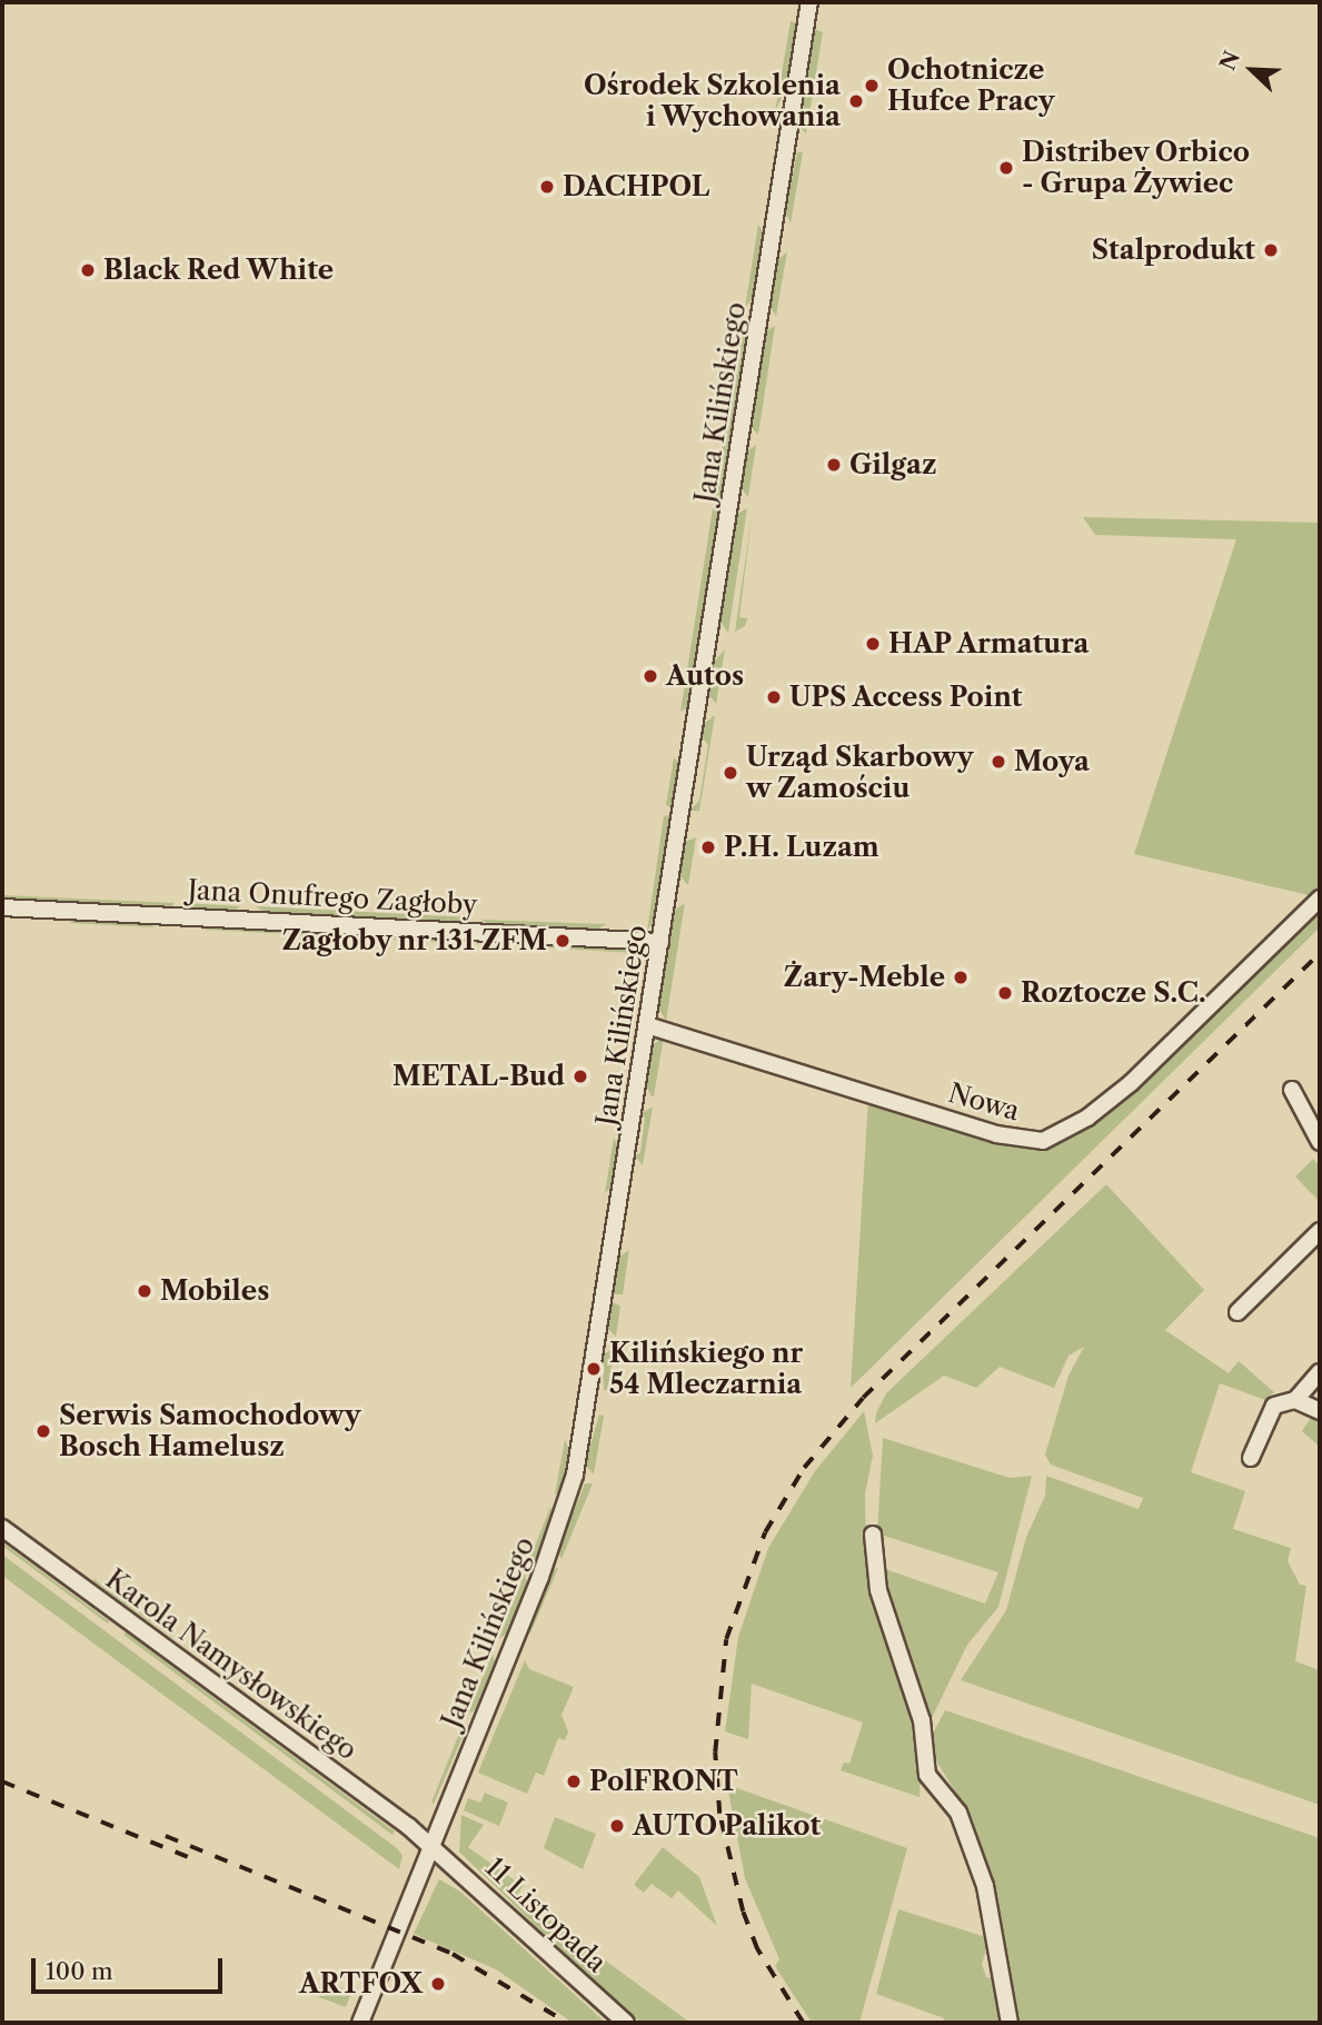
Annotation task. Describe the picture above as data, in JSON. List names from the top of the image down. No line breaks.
{"streets":{"street":["Jana Kilińskiego","Jana Onufrego Zagłoby","Nowa","Karola Namysłowskiego","11 Listopada"]},"crossings":[["Jana Kilińskiego","Jana Onufrego Zagłoby"],["Jana Kilińskiego","Nowa"],["Jana Kilińskiego","Karola Namysłowskiego"],["Jana Kilińskiego","11 Listopada"],["Karola Namysłowskiego","11 Listopada"]],"places":["Ochotnicze Hufce Pracy","Ośrodek Szkolenia i Wychowania","Distribev Orbico - Grupa Żywiec","DACHPOL","Stalprodukt","Black Red White","Gilgaz","HAP Armatura","Autos","UPS Access Point","Moya","Urząd Skarbowy w Zamościu","P.H. Luzam","Zagłoby nr 131 ZFM","Żary-Meble","Roztocze S.C.","METAL-Bud","Mobiles","Kilińskiego nr 54 Mleczarnia","Serwis Samochodowy Bosch Hamelusz","PolFRONT","AUTO Palikot","ARTFOX"],"scale_bar":"100 m","north":"top left"}
